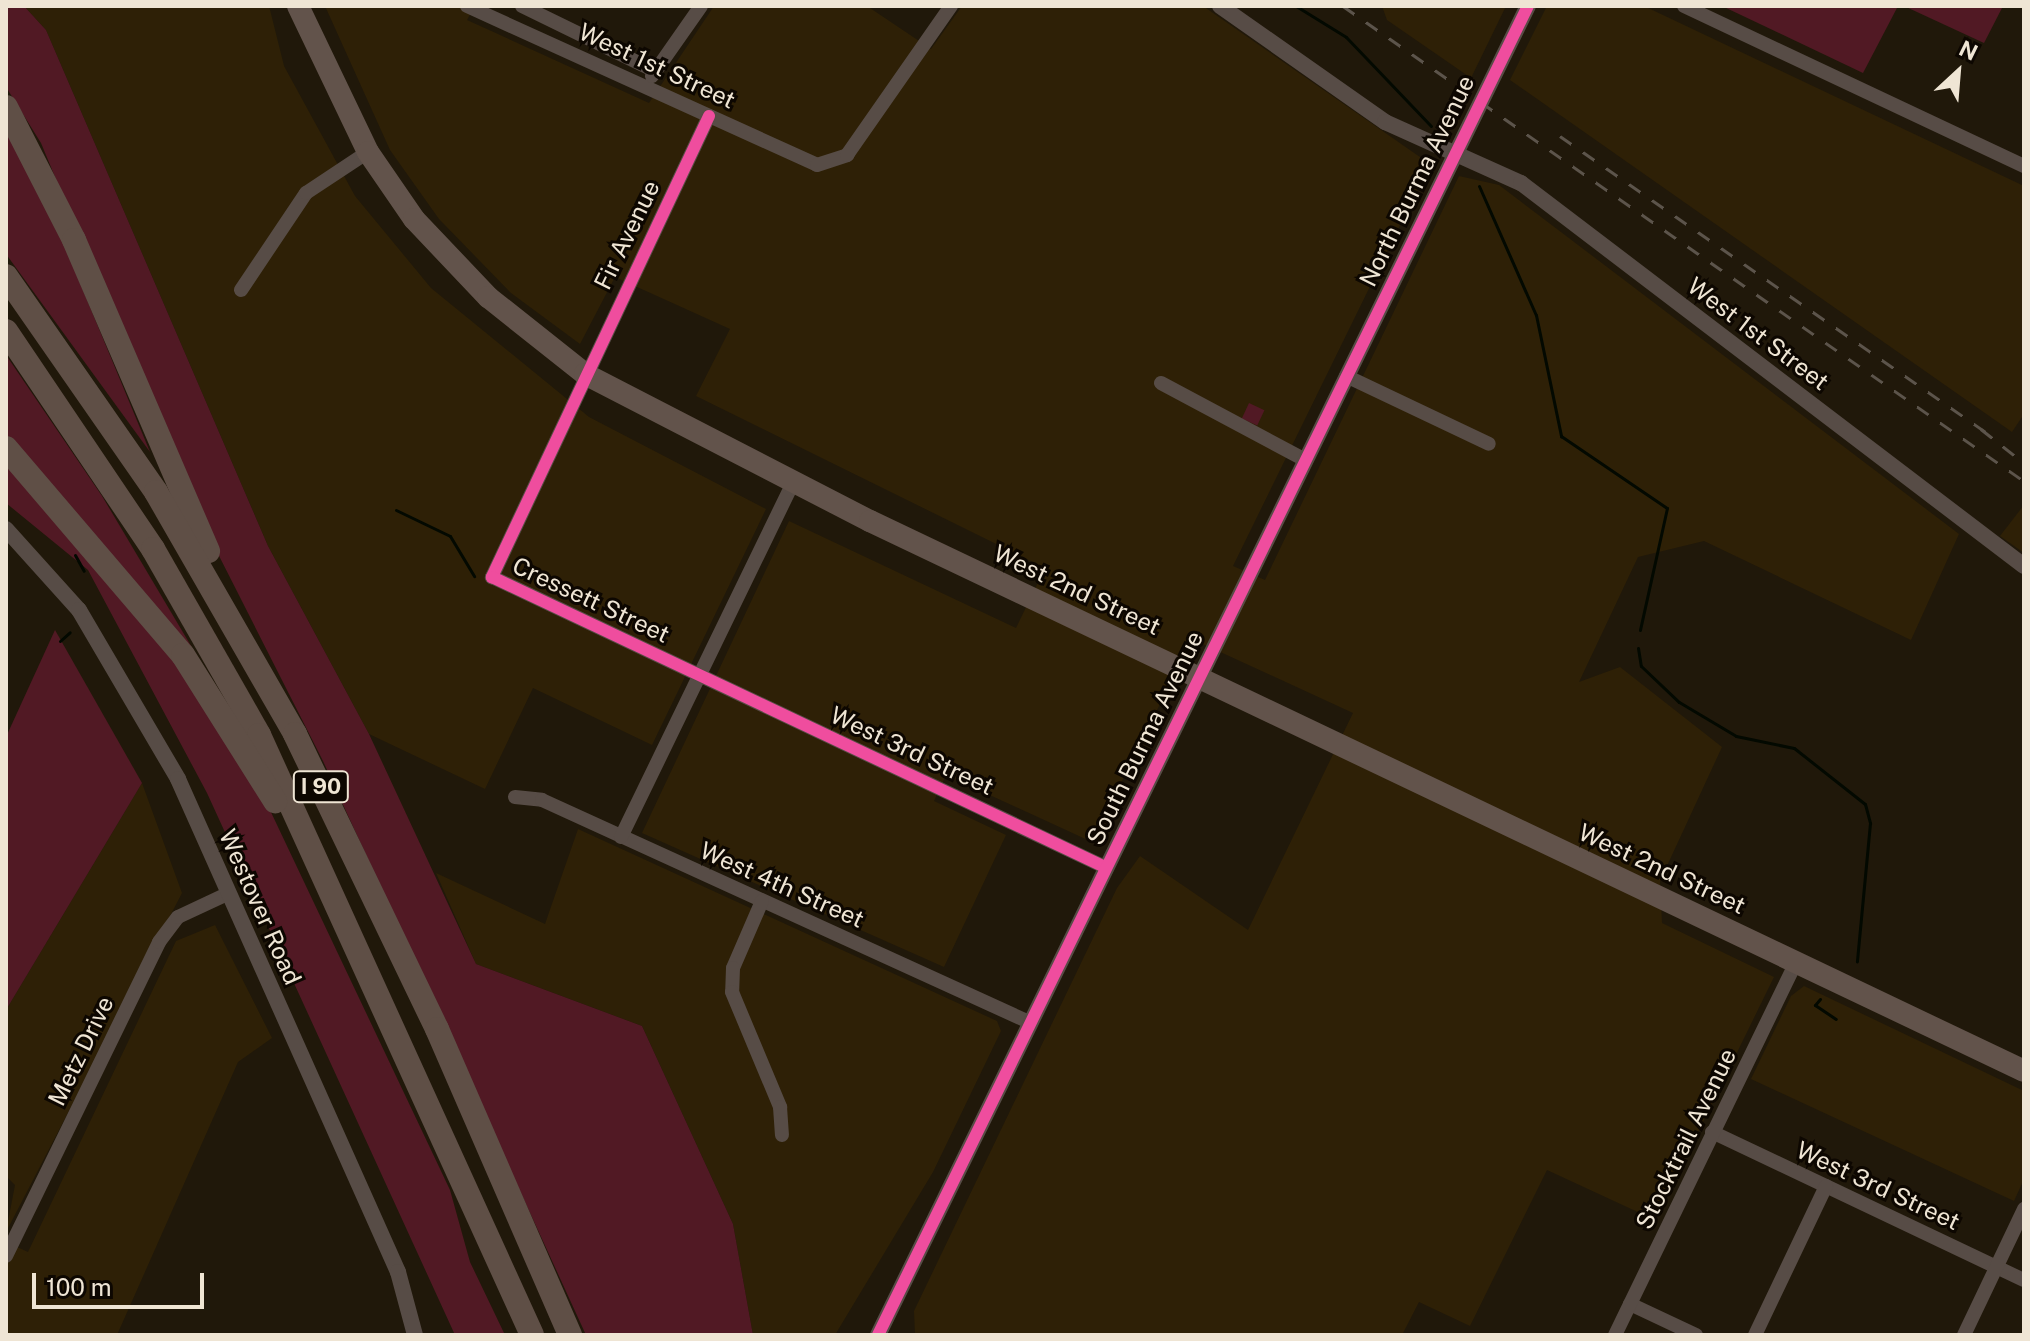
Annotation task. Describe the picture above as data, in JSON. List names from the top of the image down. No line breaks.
{"streets":{"highway":["I 90"],"main road":["West 2nd Street"],"street":["West 1st Street","North Burma Avenue","Fir Avenue","Cressett Street","South Burma Avenue","West 3rd Street","West 4th Street","Westover Road","Metz Drive","Stocktrail Avenue"]},"crossings":[["West 1st Street","North Burma Avenue"],["West 1st Street","Fir Avenue"],["North Burma Avenue","South Burma Avenue"],["Fir Avenue","West 2nd Street"],["Fir Avenue","Cressett Street"],["West 2nd Street","Cressett Street"],["West 2nd Street","South Burma Avenue"],["West 2nd Street","Stocktrail Avenue"],["Cressett Street","West 3rd Street"],["South Burma Avenue","West 3rd Street"],["South Burma Avenue","West 4th Street"],["West 3rd Street","Stocktrail Avenue"],["Westover Road","Metz Drive"]],"scale_bar":"100 m","north":"top right"}
